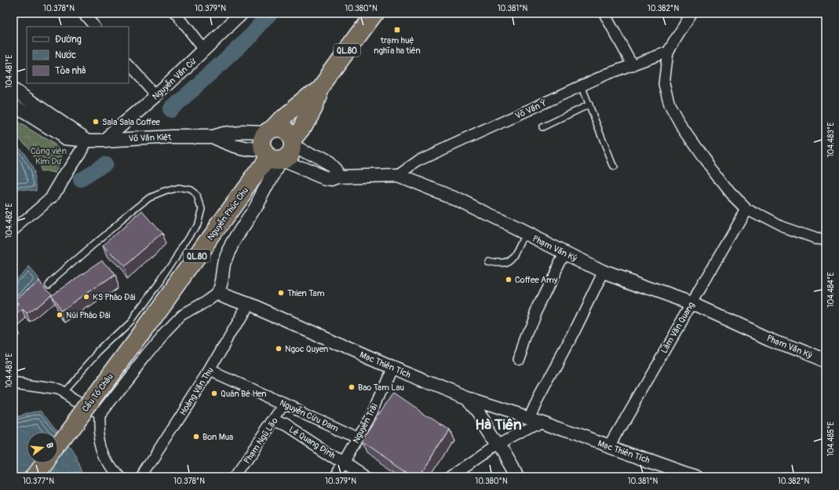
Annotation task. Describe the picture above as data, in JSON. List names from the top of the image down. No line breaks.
{"streets":{"highway":["QL.80","Nguyễn Phúc Chu","Cầu Tô Châu"],"street":["Nguyễn Văn Cừ","Võ Văn Ý","Võ Văn Kiệt","Phạm Văn Ký","Lâm Văn Quang","Mạc Thiên Tích","Hoàng Văn Thụ","Nguyễn Cửu Đam","Nguyễn Trãi","Phạm Ngũ Lão","Lê Quang Định"]},"crossings":[["QL.80","Võ Văn Kiệt"],["QL.80","Nguyễn Phúc Chu"],["QL.80","Phạm Văn Ký"],["Nguyễn Văn Cừ","Võ Văn Kiệt"],["Võ Văn Ý","Phạm Văn Ký"],["Võ Văn Kiệt","Nguyễn Phúc Chu"],["Võ Văn Kiệt","Phạm Văn Ký"],["Nguyễn Phúc Chu","Phạm Văn Ký"],["Nguyễn Phúc Chu","Cầu Tô Châu"],["Phạm Văn Ký","Lâm Văn Quang"],["Lâm Văn Quang","Mạc Thiên Tích"],["Mạc Thiên Tích","Hoàng Văn Thụ"],["Mạc Thiên Tích","Nguyễn Trãi"],["Hoàng Văn Thụ","Nguyễn Cửu Đam"],["Nguyễn Cửu Đam","Nguyễn Trãi"],["Nguyễn Cửu Đam","Phạm Ngũ Lão"],["Nguyễn Trãi","Lê Quang Định"],["Phạm Ngũ Lão","Lê Quang Định"]],"districts":["Hà Tiên"],"parks":["Công viên Kim Dự"],"places":{"transit":["trạm huệ nghĩa ha tiên"],"other":["Sala Sala Coffee","Coffee Amy","Thien Tam","KS Pháo Đài","Núi Pháo Đài","Ngoc Quyen","Bao Tam Lau","Quán Bé Hen","Bon Mua"]},"legend":["Đường","Nước","Tòa nhà"],"north":"right","coordinates":["10.378°N","10.379°N","10.380°N","10.381°N","10.382°N","104.481°E","104.483°E","104.482°E","104.484°E","104.485°E","10.377°N"]}
